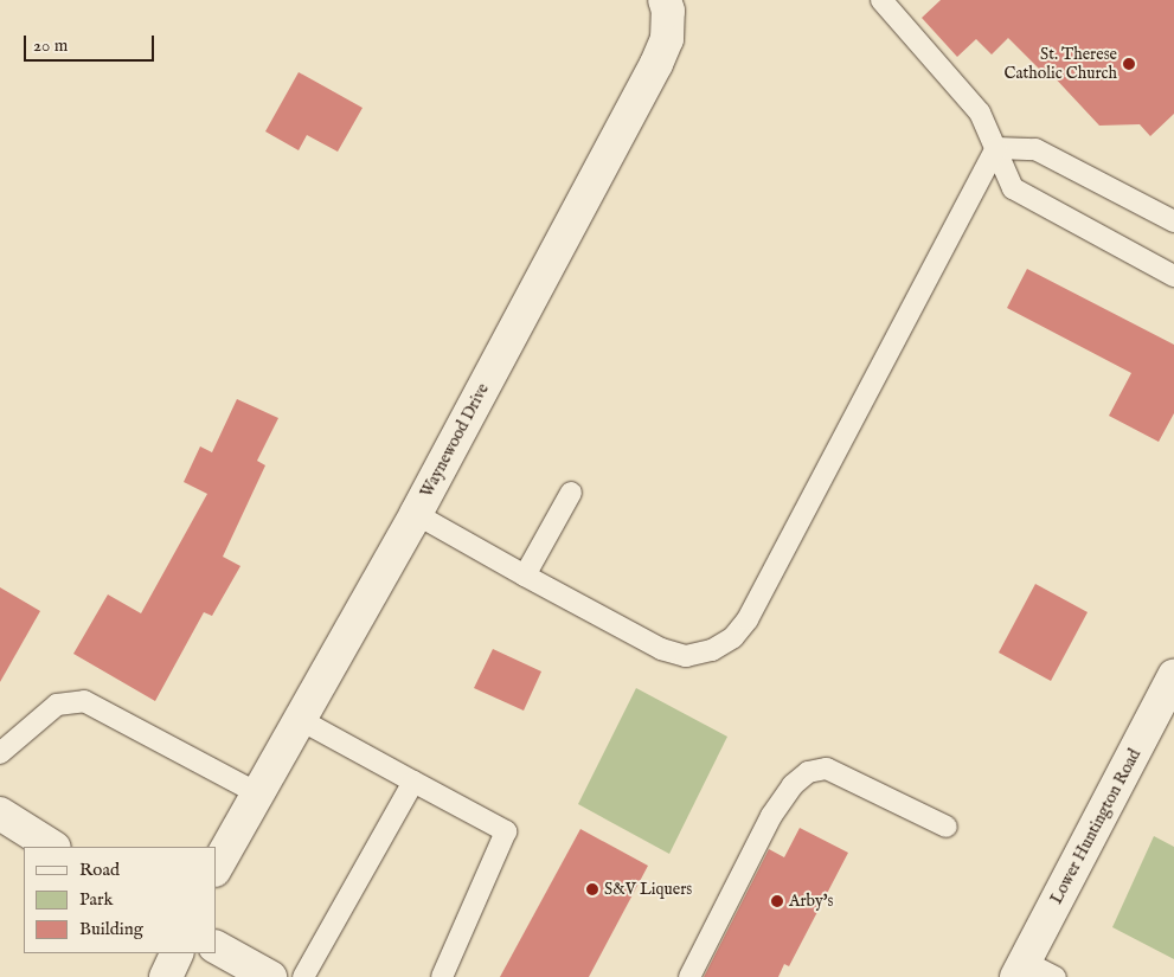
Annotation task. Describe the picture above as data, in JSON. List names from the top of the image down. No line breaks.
{"streets":{"street":["Waynewood Drive","Lower Huntington Road"]},"places":["St. Therese Catholic Church","S&V Liquers","Arby's"],"legend":["Road","Park","Building"],"scale_bar":"20 m"}
